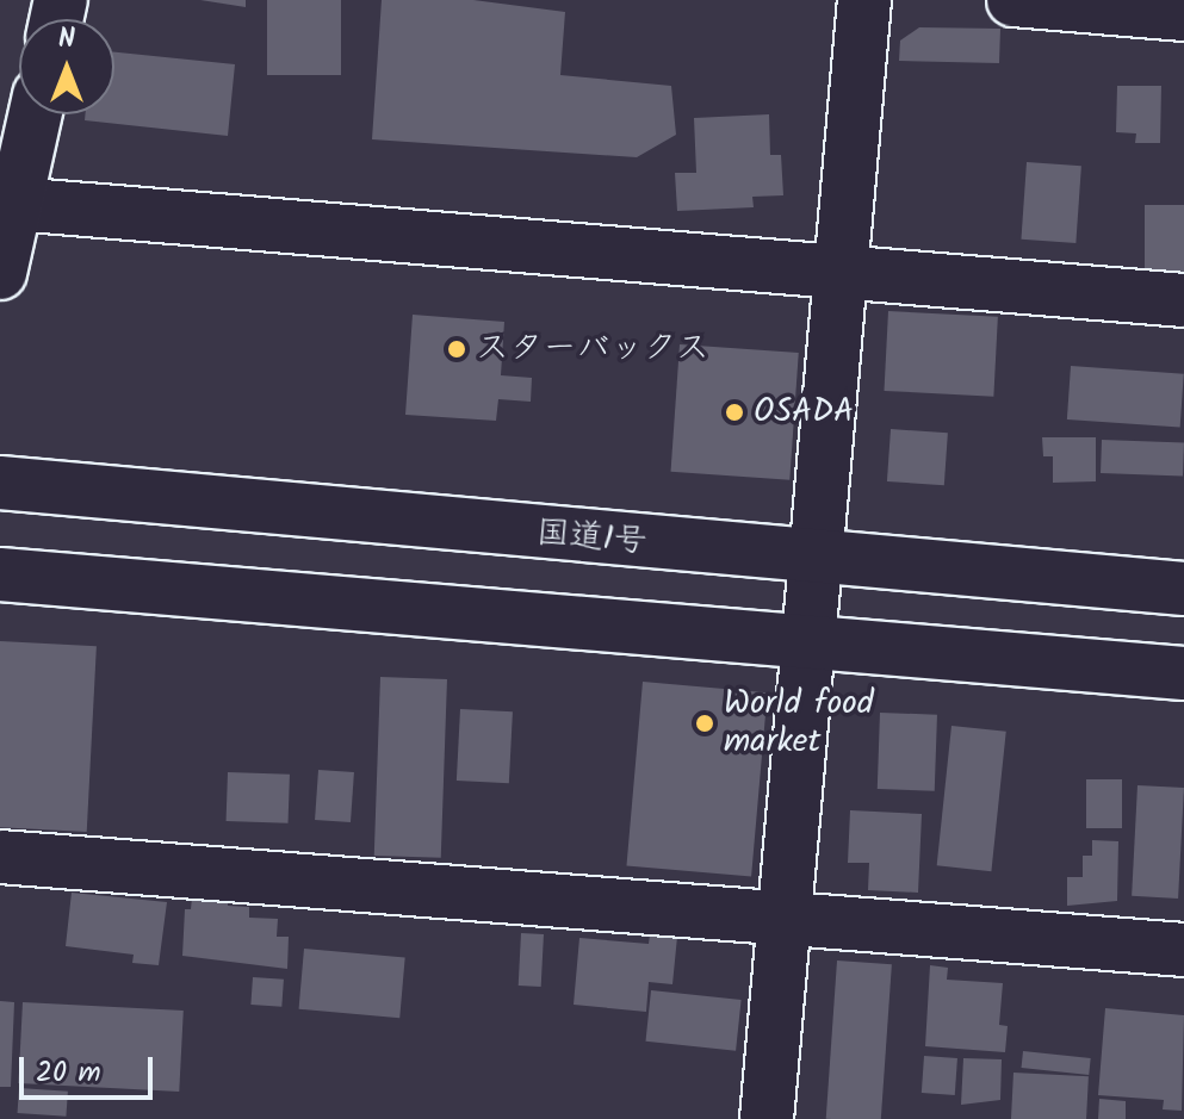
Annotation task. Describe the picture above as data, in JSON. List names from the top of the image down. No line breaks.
{"streets":{"main road":["国道1号"]},"places":["スターバックス","OSADA","World food market"],"scale_bar":"20 m","north":"top"}
